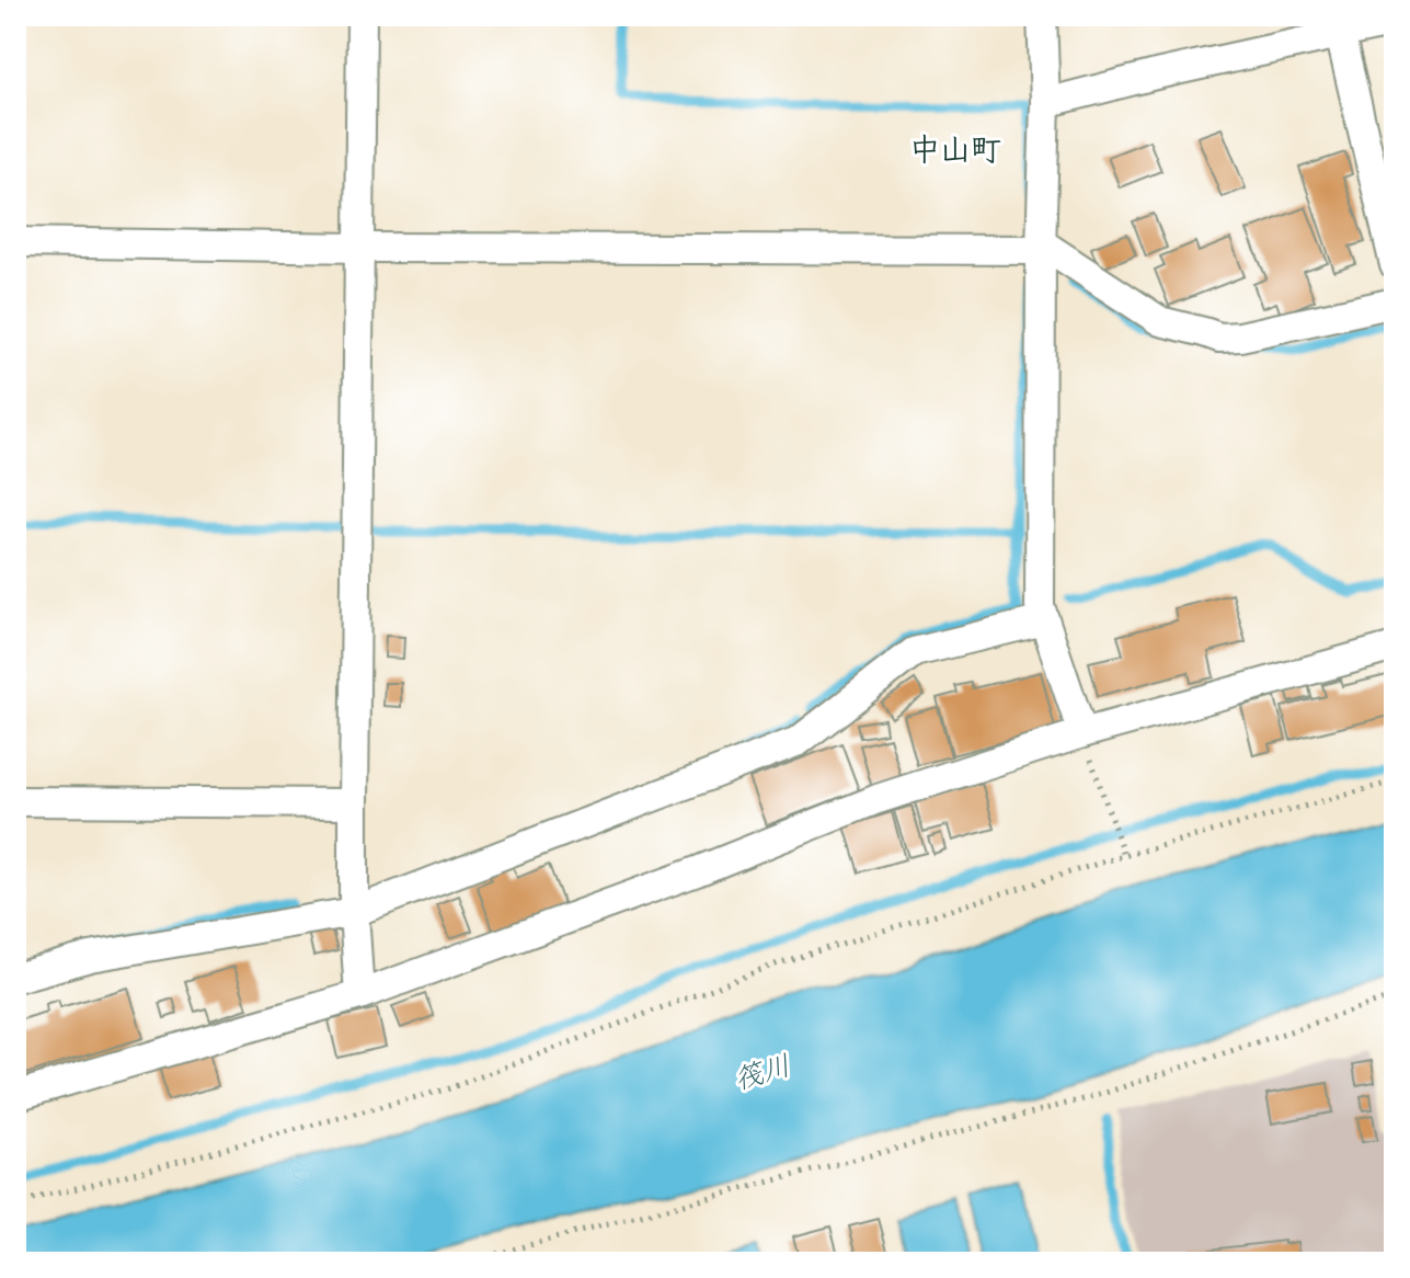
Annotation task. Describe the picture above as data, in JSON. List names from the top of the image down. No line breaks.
{"districts":["中山町"],"water":["筏川"]}
